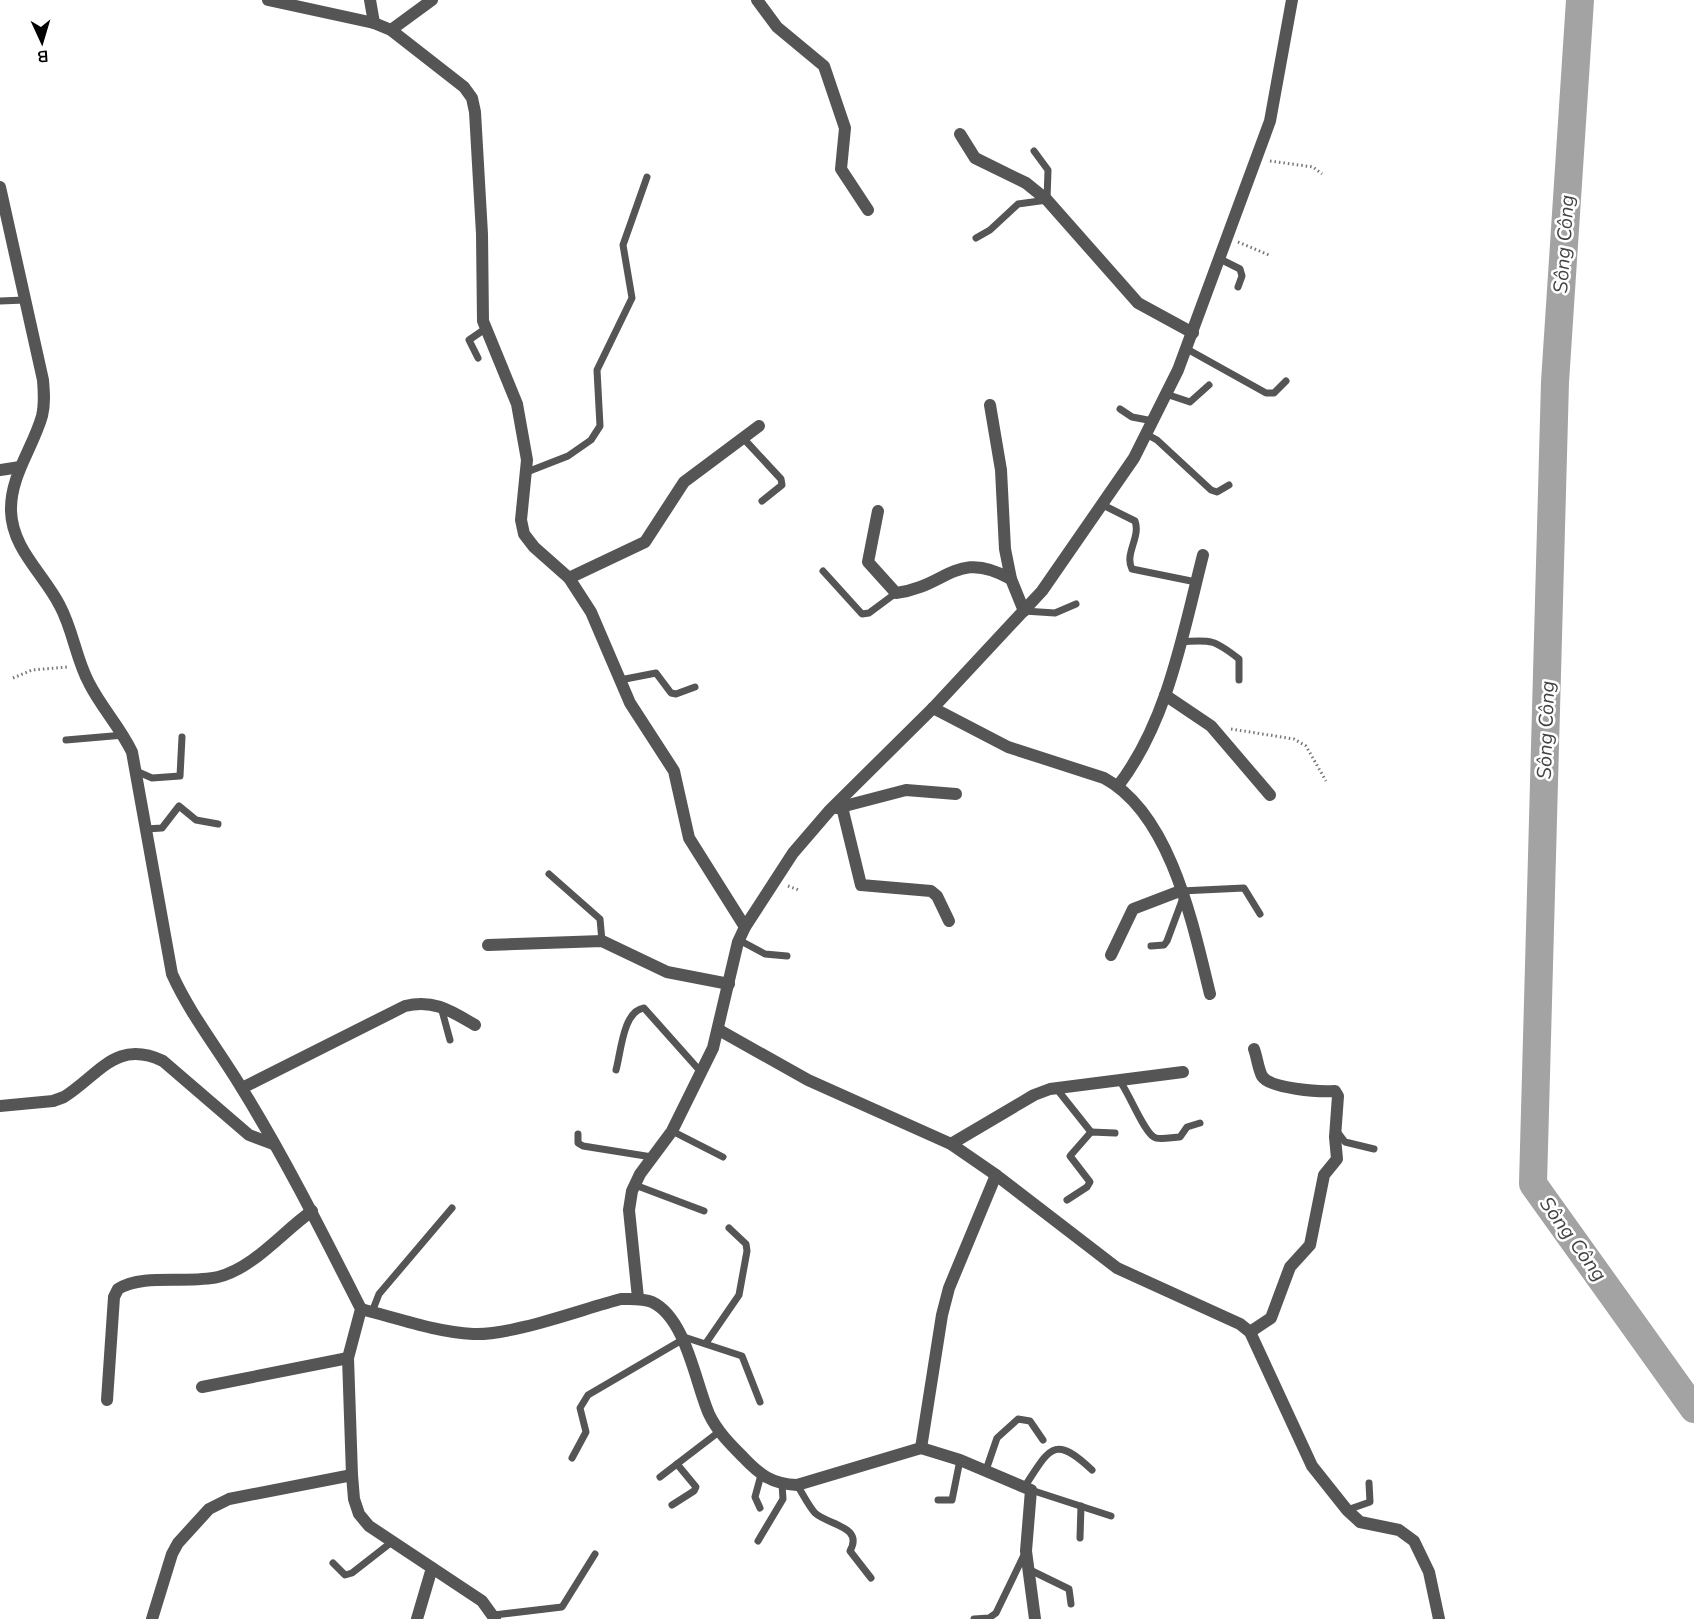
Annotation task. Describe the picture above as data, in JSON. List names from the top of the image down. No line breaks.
{"water":["Sông Công"],"north":"bottom"}
